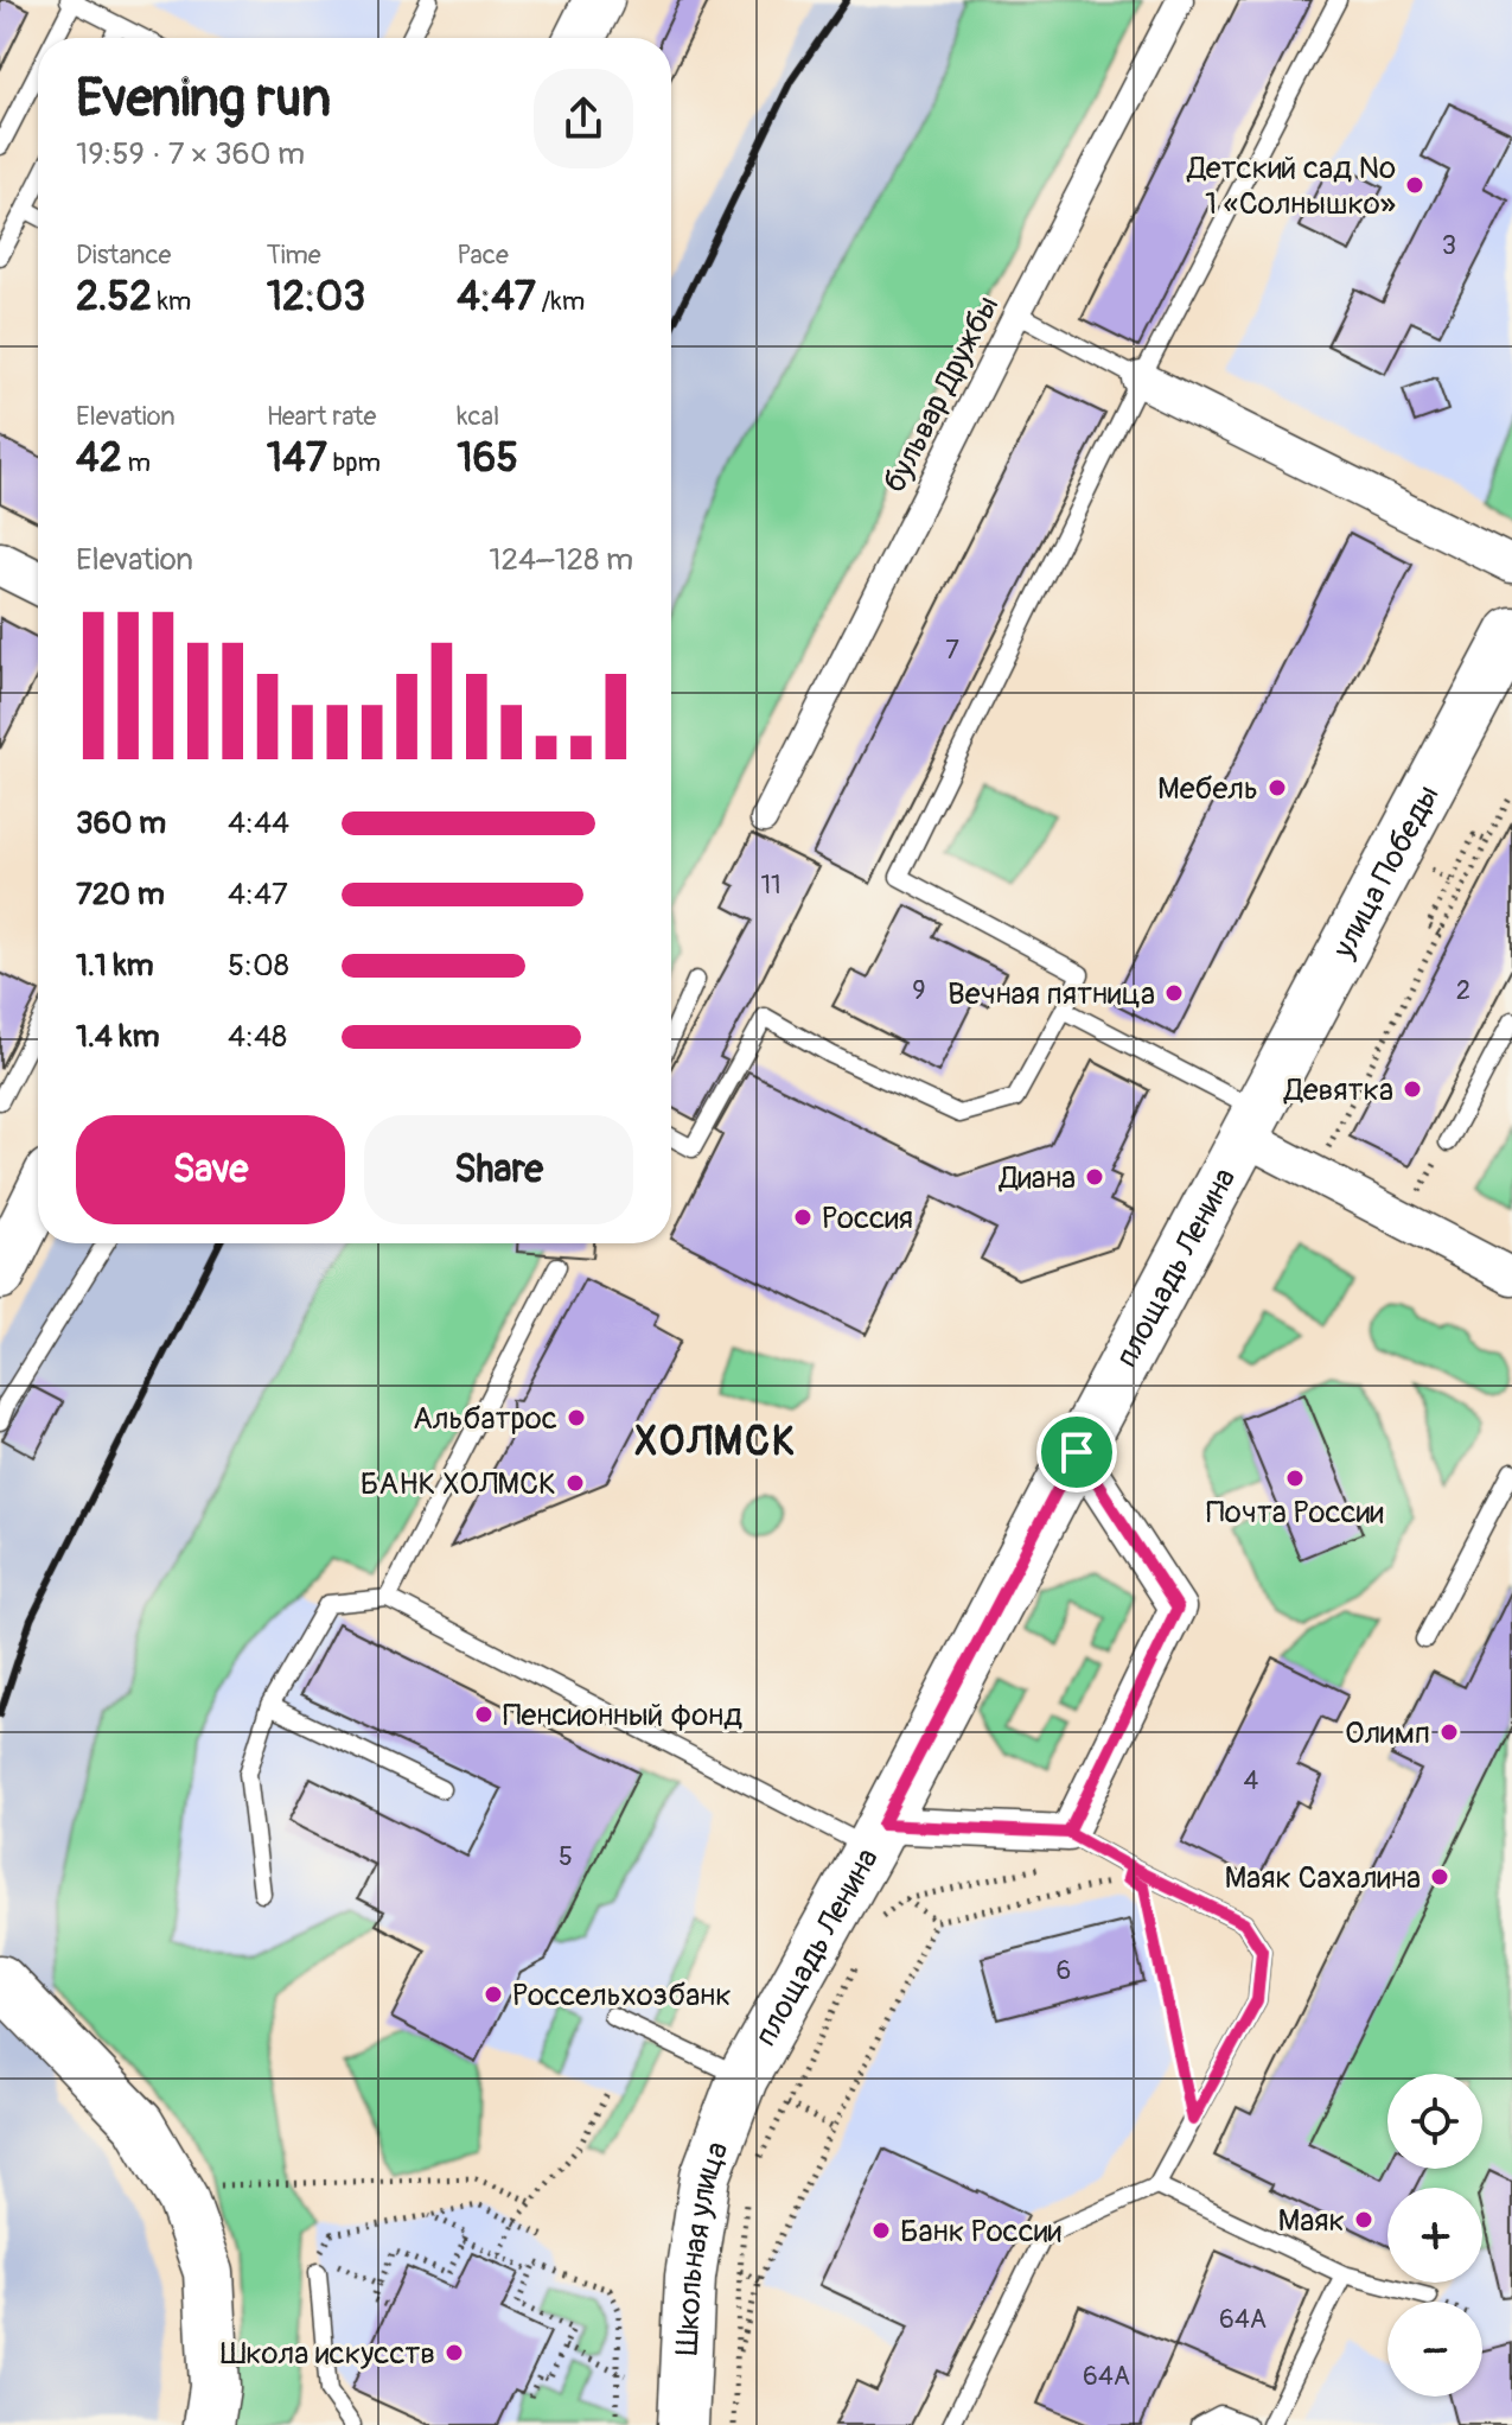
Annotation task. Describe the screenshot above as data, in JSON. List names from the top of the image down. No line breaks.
{"streets":{"main road":["улица Победы","площадь Ленина","Школьная улица"],"street":["бульвар Дружбы"]},"crossings":[["улица Победы","площадь Ленина"],["площадь Ленина","Школьная улица"]],"districts":["ХОЛМСК"],"places":["Детский сад № 1 «Солнышко»","Мебель","Вечная пятница","Девятка","Диана","Россия","Альбатрос","Почта России","БАНК ХОЛМСК","Пенсионный фонд","Олимп","Маяк Сахалина","Россельхозбанк","Маяк","Банк России","Школа искусств"],"house_numbers":["3","7","11","9","2","4","5","6","64А","64А"],"page":{"heading":["Evening run","19:59 · 7 × 360 m"],"stats":[["Distance","2.52 km"],["Time","12:03"],["Pace","4:47 /km"],["Elevation","42 m"],["Heart rate","147 bpm"],["kcal","165"]],"chart":["Elevation","124–128 m"],"list":[{"name":"360 m","note":"4:44"},{"name":"720 m","note":"4:47"},{"name":"1.1 km","note":"5:08"},{"name":"1.4 km","note":"4:48"}],"buttons":["Save","Share"],"map_buttons":["+","−"]}}
